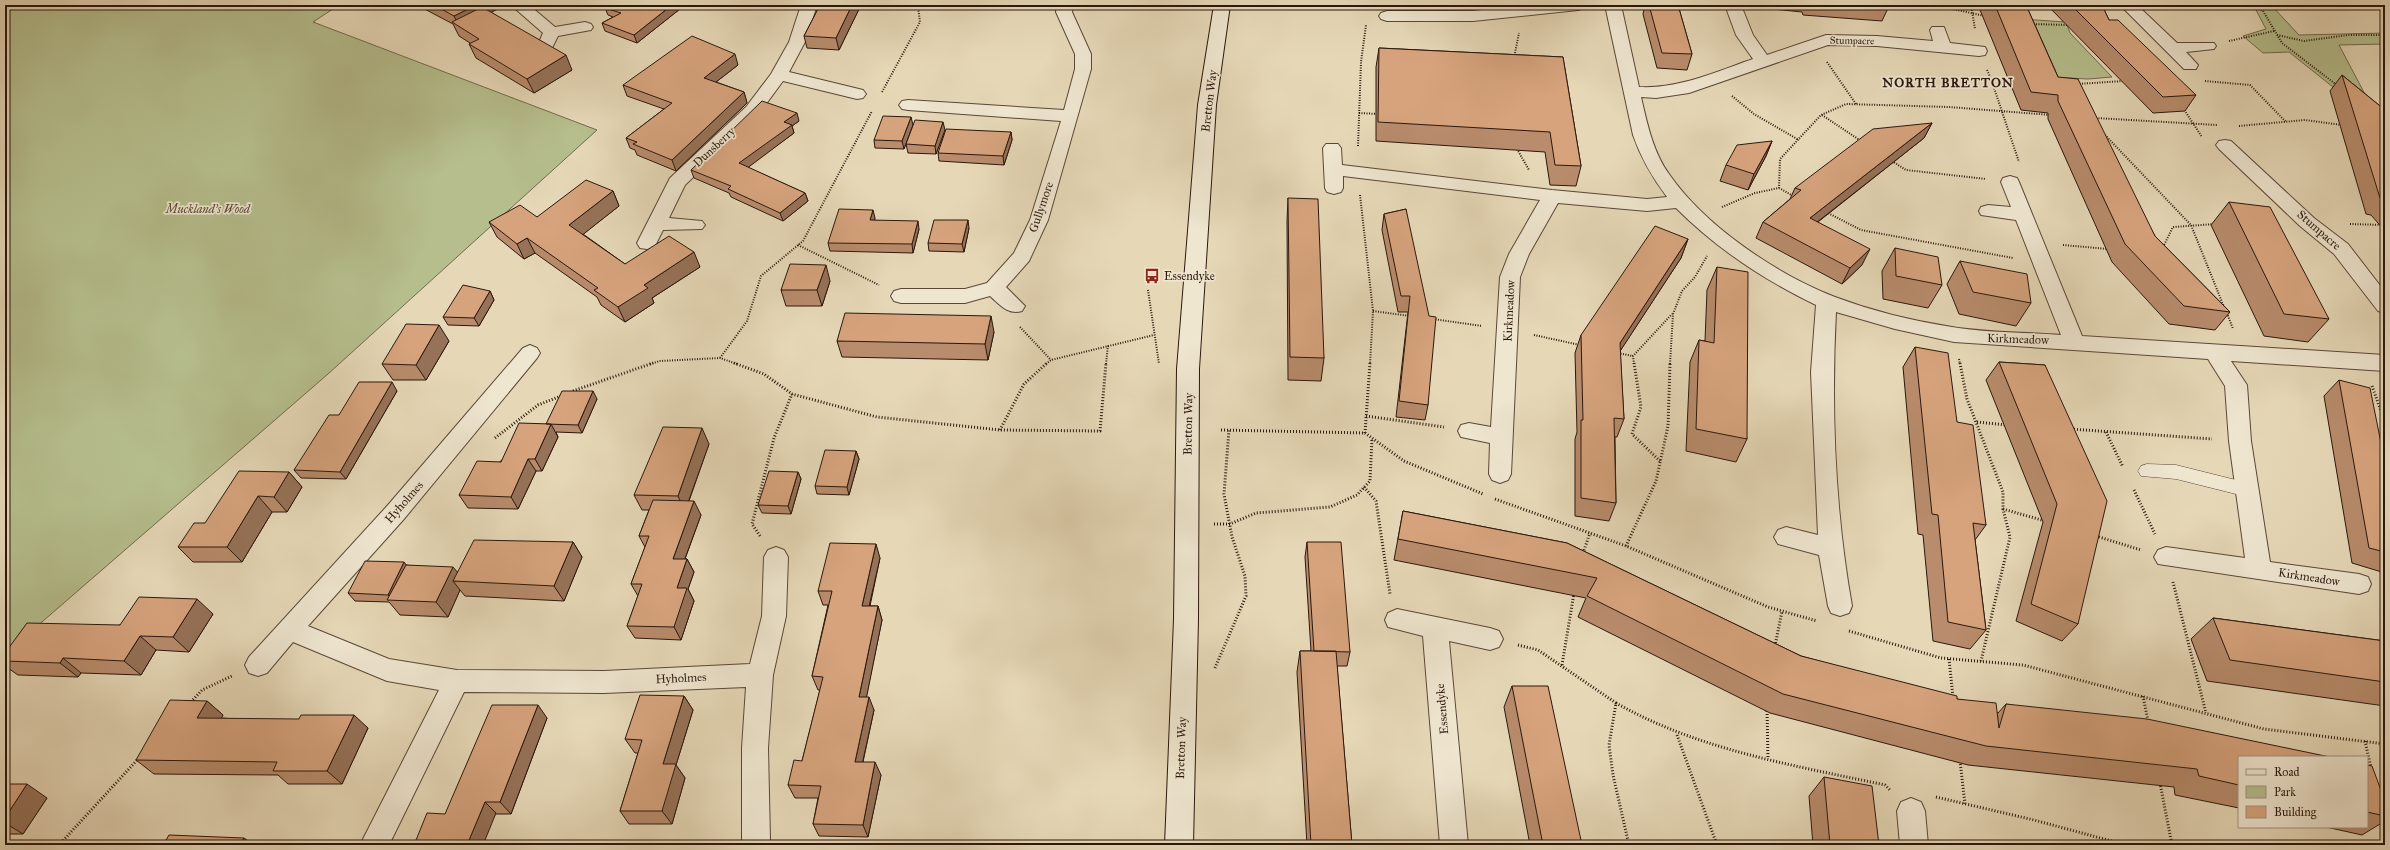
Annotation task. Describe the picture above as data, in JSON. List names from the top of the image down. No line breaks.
{"streets":{"street":["Stumpacre","Bretton Way","Dunsberry","Gullymore","Kirkmeadow","Hyholmes","Essendyke"]},"crossings":[["Stumpacre","Kirkmeadow"]],"districts":["NORTH BRETTON"],"parks":["Muckland's Wood"],"places":{"bus stop":["Essendyke"]},"legend":["Road","Park","Building"]}
